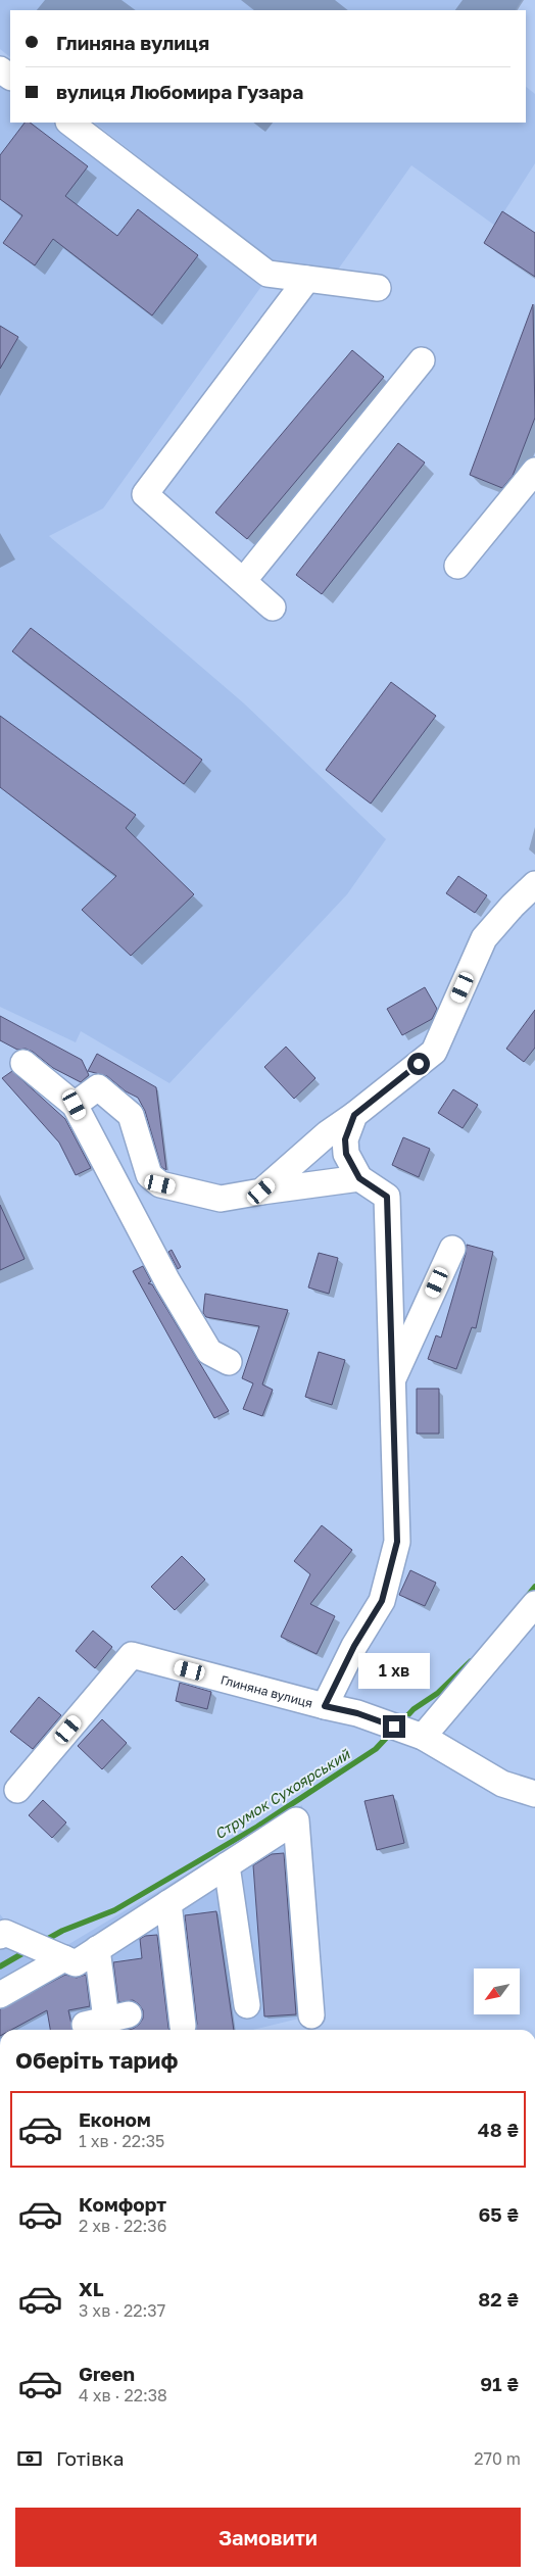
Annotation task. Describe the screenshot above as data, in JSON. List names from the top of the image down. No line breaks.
{"streets":{"street":["Глиняна вулиця"]},"water":["Струмок Сухоярський"],"north":"bottom left","page":{"banner":["Глиняна вулиця","вулиця Любомира Гузара"],"bubble":"1 хв","heading":"Оберіть тариф","list":[{"name":"Економ","note":"1 хв · 22:35","value":"48 ₴"},{"name":"Комфорт","note":"2 хв · 22:36","value":"65 ₴"},{"name":"XL","note":"3 хв · 22:37","value":"82 ₴"},{"name":"Green","note":"4 хв · 22:38","value":"91 ₴"}],"pay":["Готівка","270 m"],"buttons":"Замовити"}}
